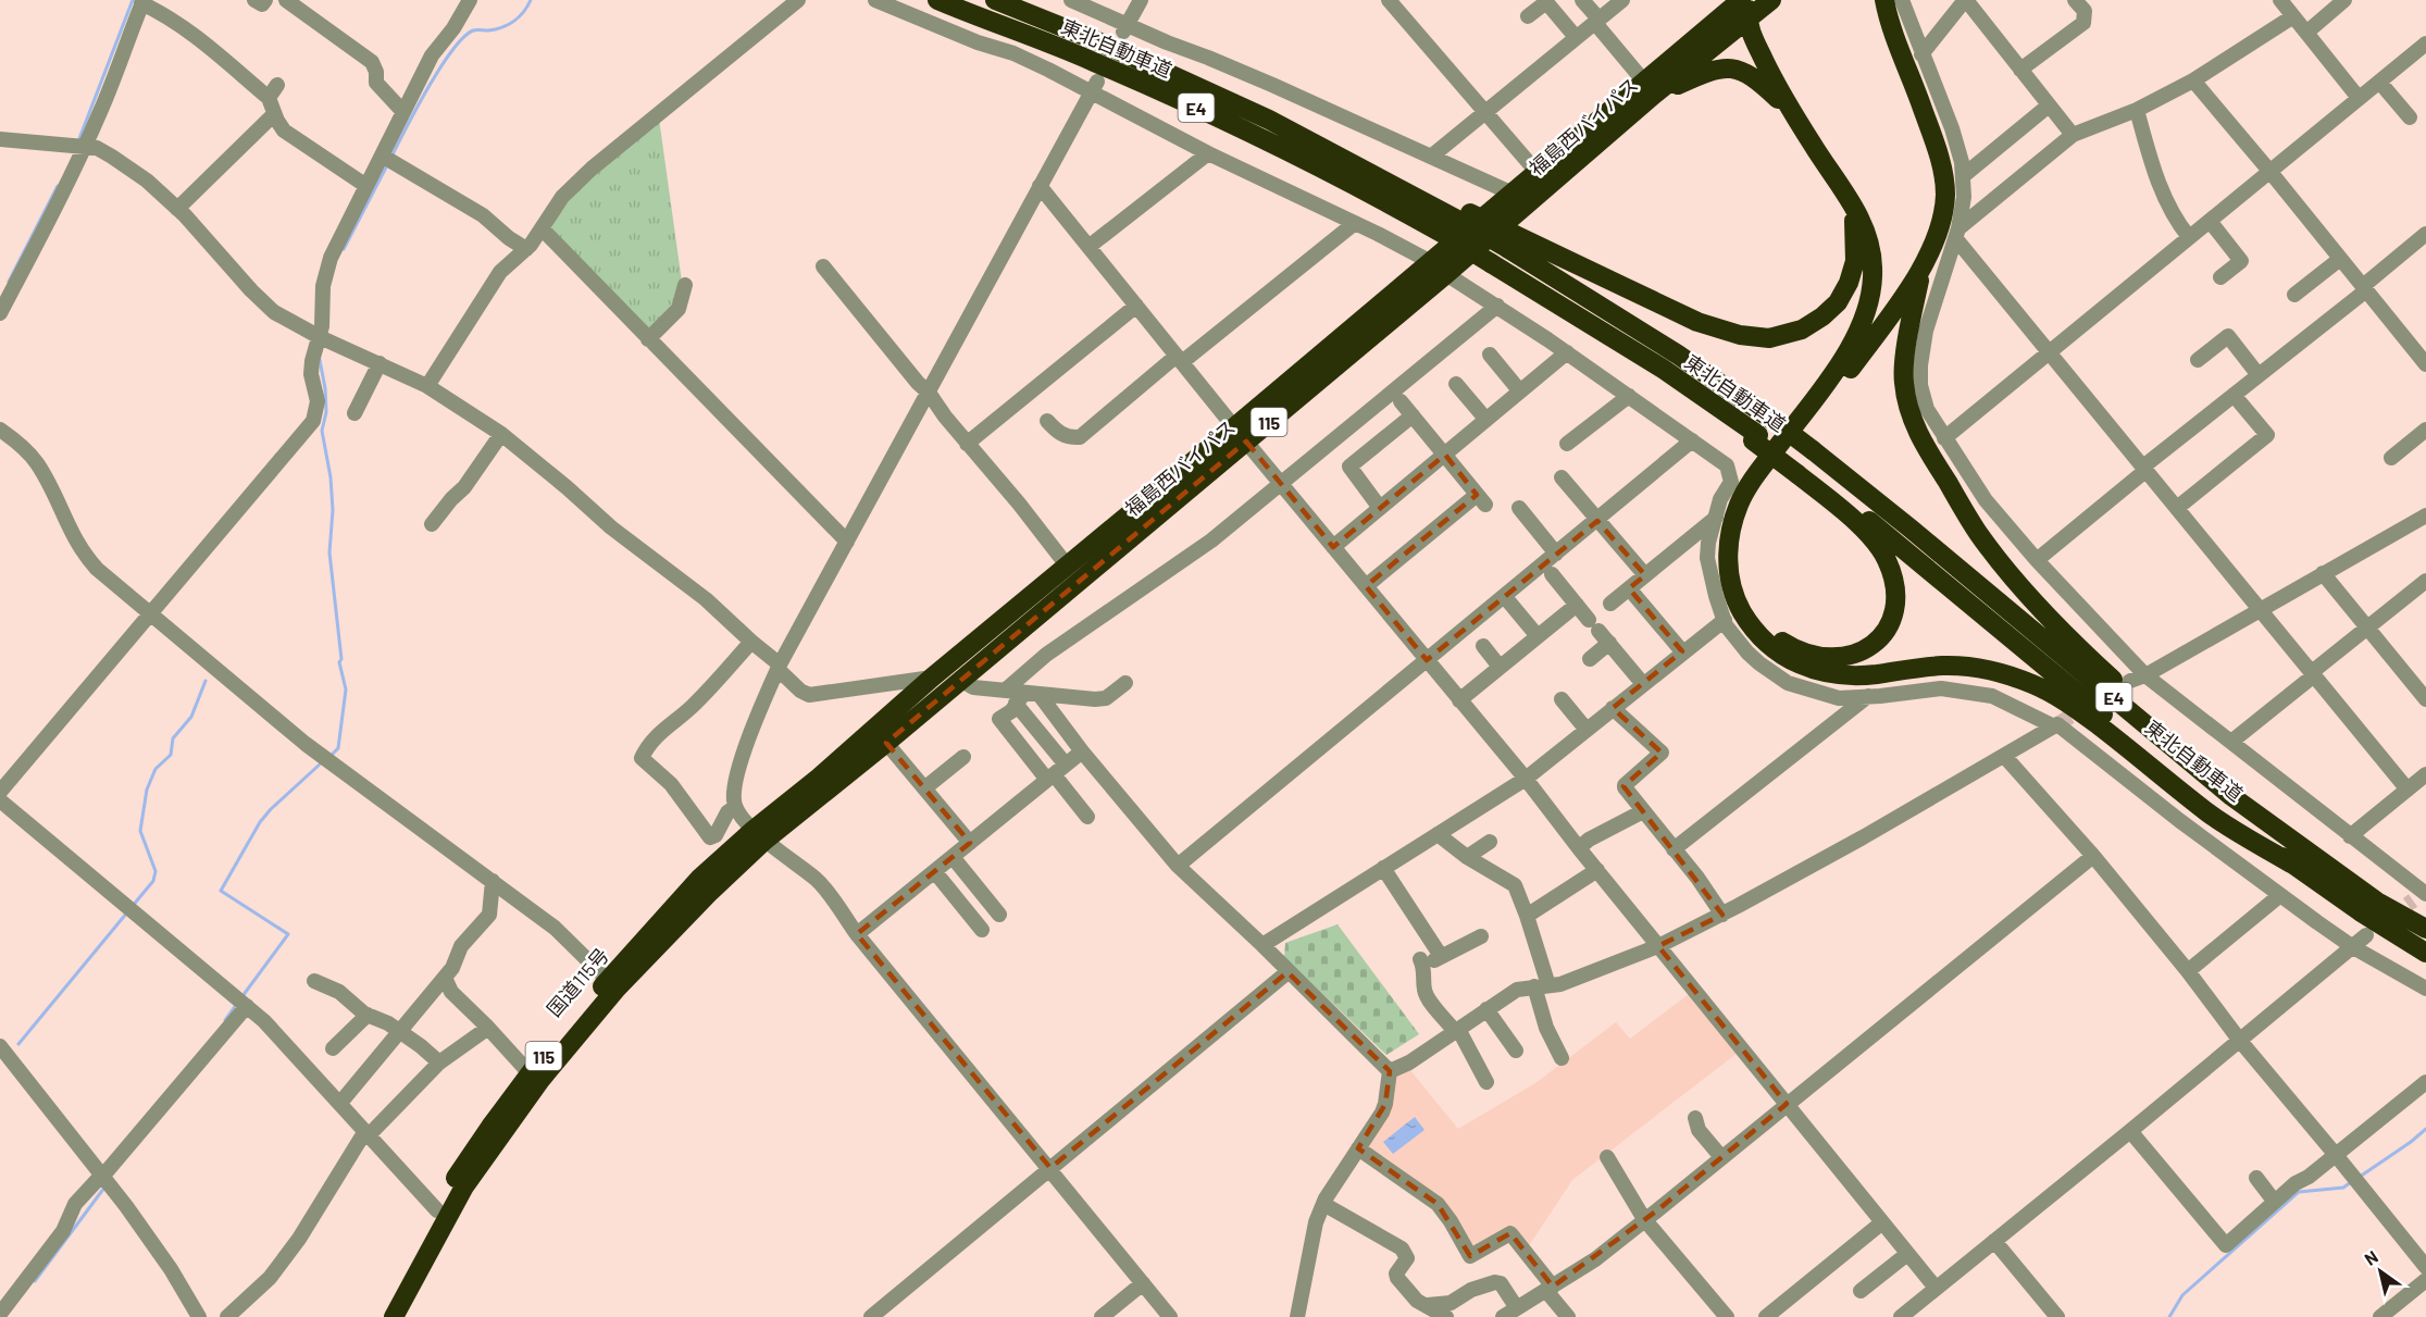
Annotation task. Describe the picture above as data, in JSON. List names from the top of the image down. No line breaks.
{"streets":{"highway":["東北自動車道","E4","福島西バイパス","115","国道115号"]},"crossings":[["福島西バイパス","国道115号"]],"north":"top left"}
